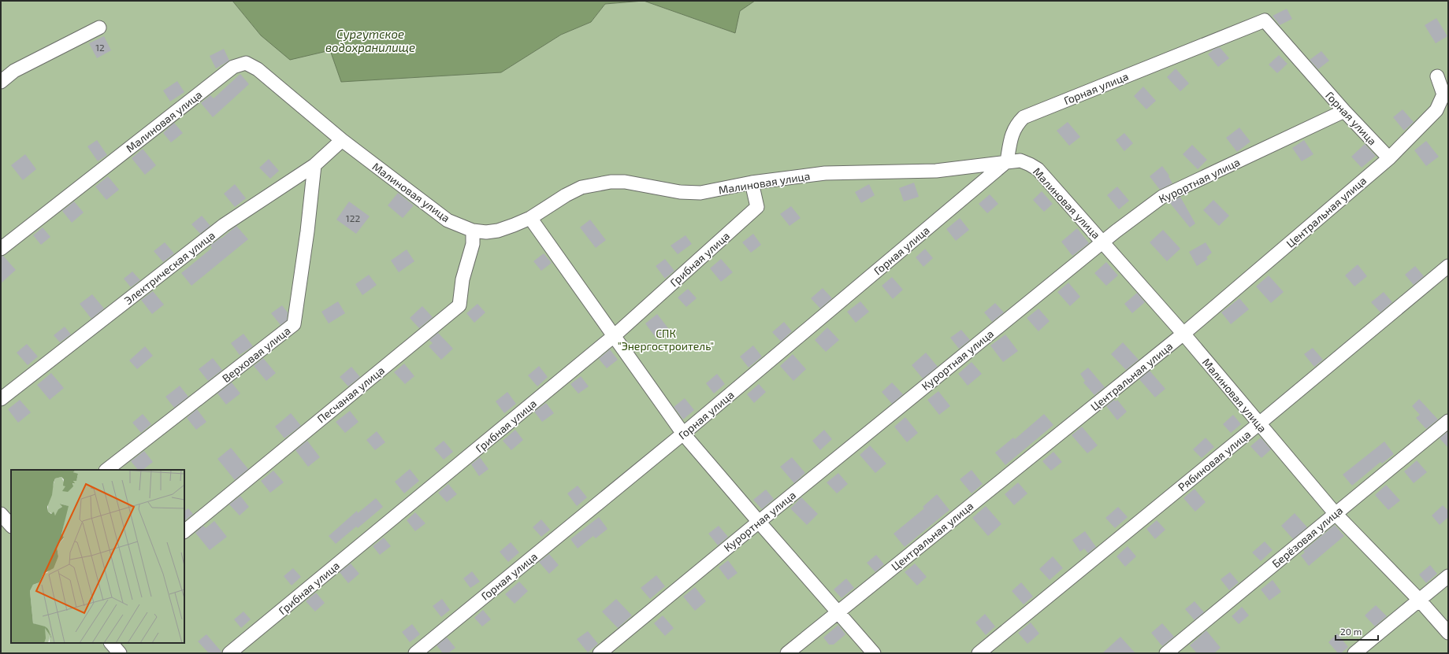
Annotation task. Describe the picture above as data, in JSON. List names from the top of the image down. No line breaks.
{"streets":{"street":["Горная улица","Малиновая улица","Курортная улица","Центральная улица","Грибная улица","Электрическая улица","Верховая улица","Песчаная улица","Рябиновая улица","Берёзовая улица"]},"crossings":[["Горная улица","Малиновая улица"],["Горная улица","Курортная улица"],["Горная улица","Центральная улица"],["Малиновая улица","Курортная улица"],["Малиновая улица","Центральная улица"],["Малиновая улица","Грибная улица"],["Малиновая улица","Электрическая улица"],["Малиновая улица","Песчаная улица"],["Малиновая улица","Рябиновая улица"],["Малиновая улица","Берёзовая улица"],["Электрическая улица","Верховая улица"]],"water":["Сургутское водохранилище"],"parks":["СПК \"Энергостроитель\""],"house_numbers":["12","122"],"scale_bar":"20 m"}
